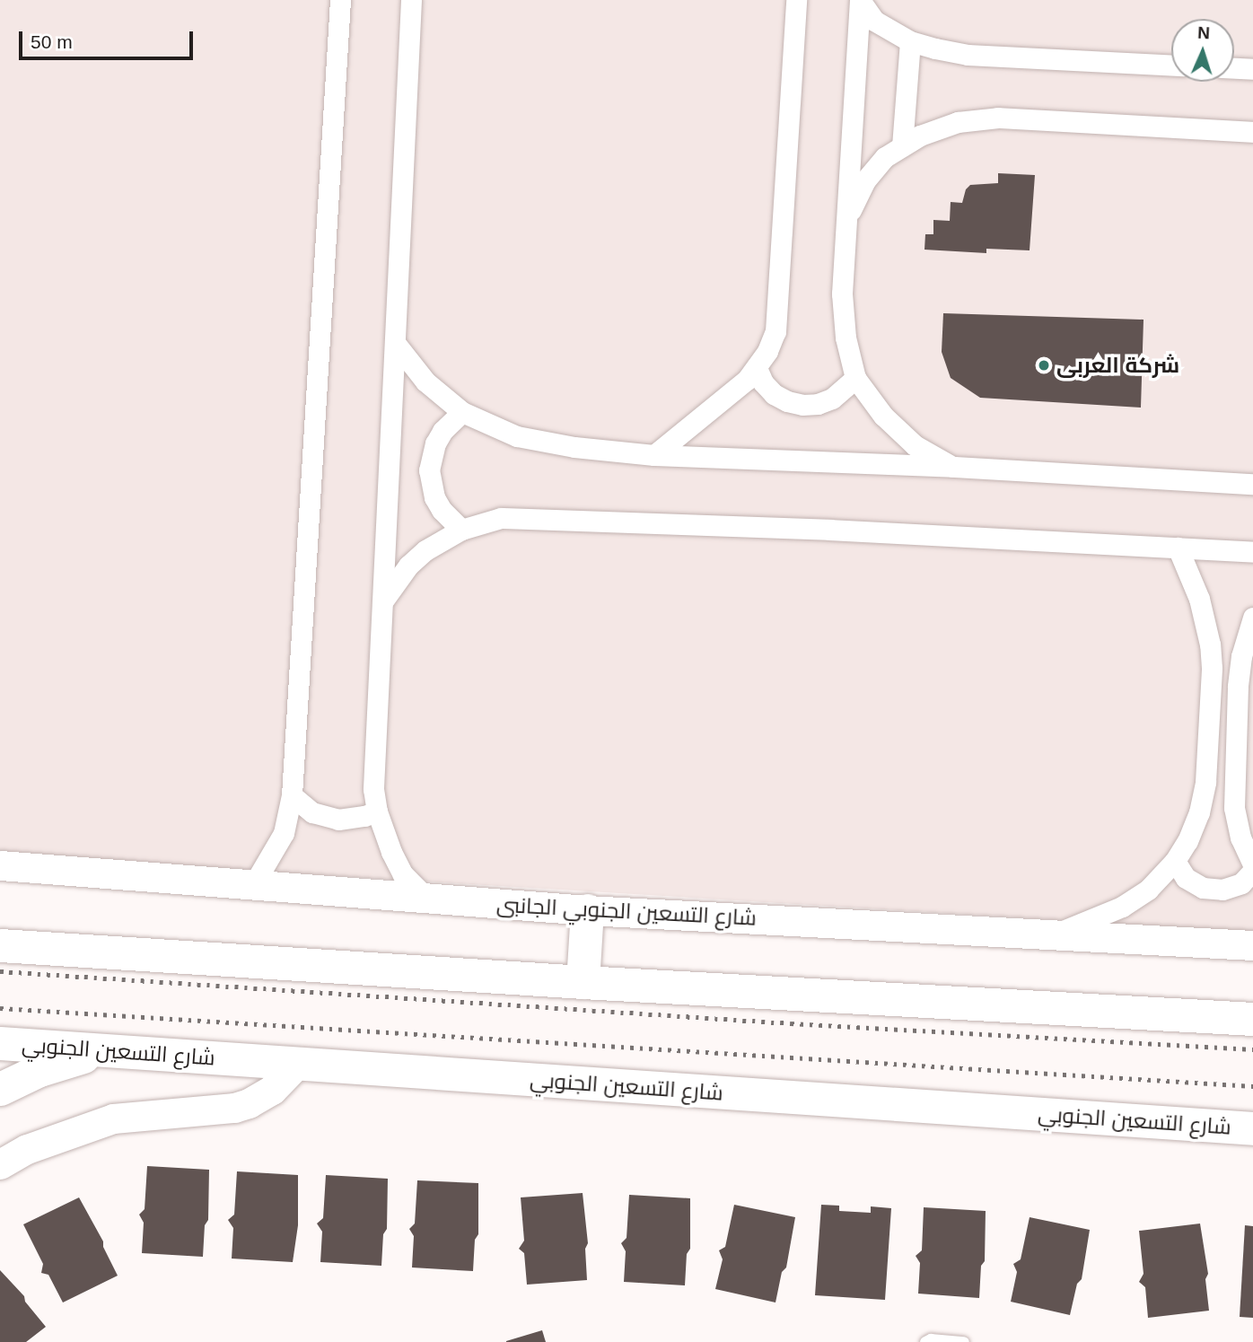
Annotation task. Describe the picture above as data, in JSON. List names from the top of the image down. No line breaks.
{"streets":{"main road":["شارع التسعين الجنوبي"],"street":["شارع التسعين الجنوبي الجانبى"]},"places":["شركة العربى"],"scale_bar":"50 m","north":"top"}
